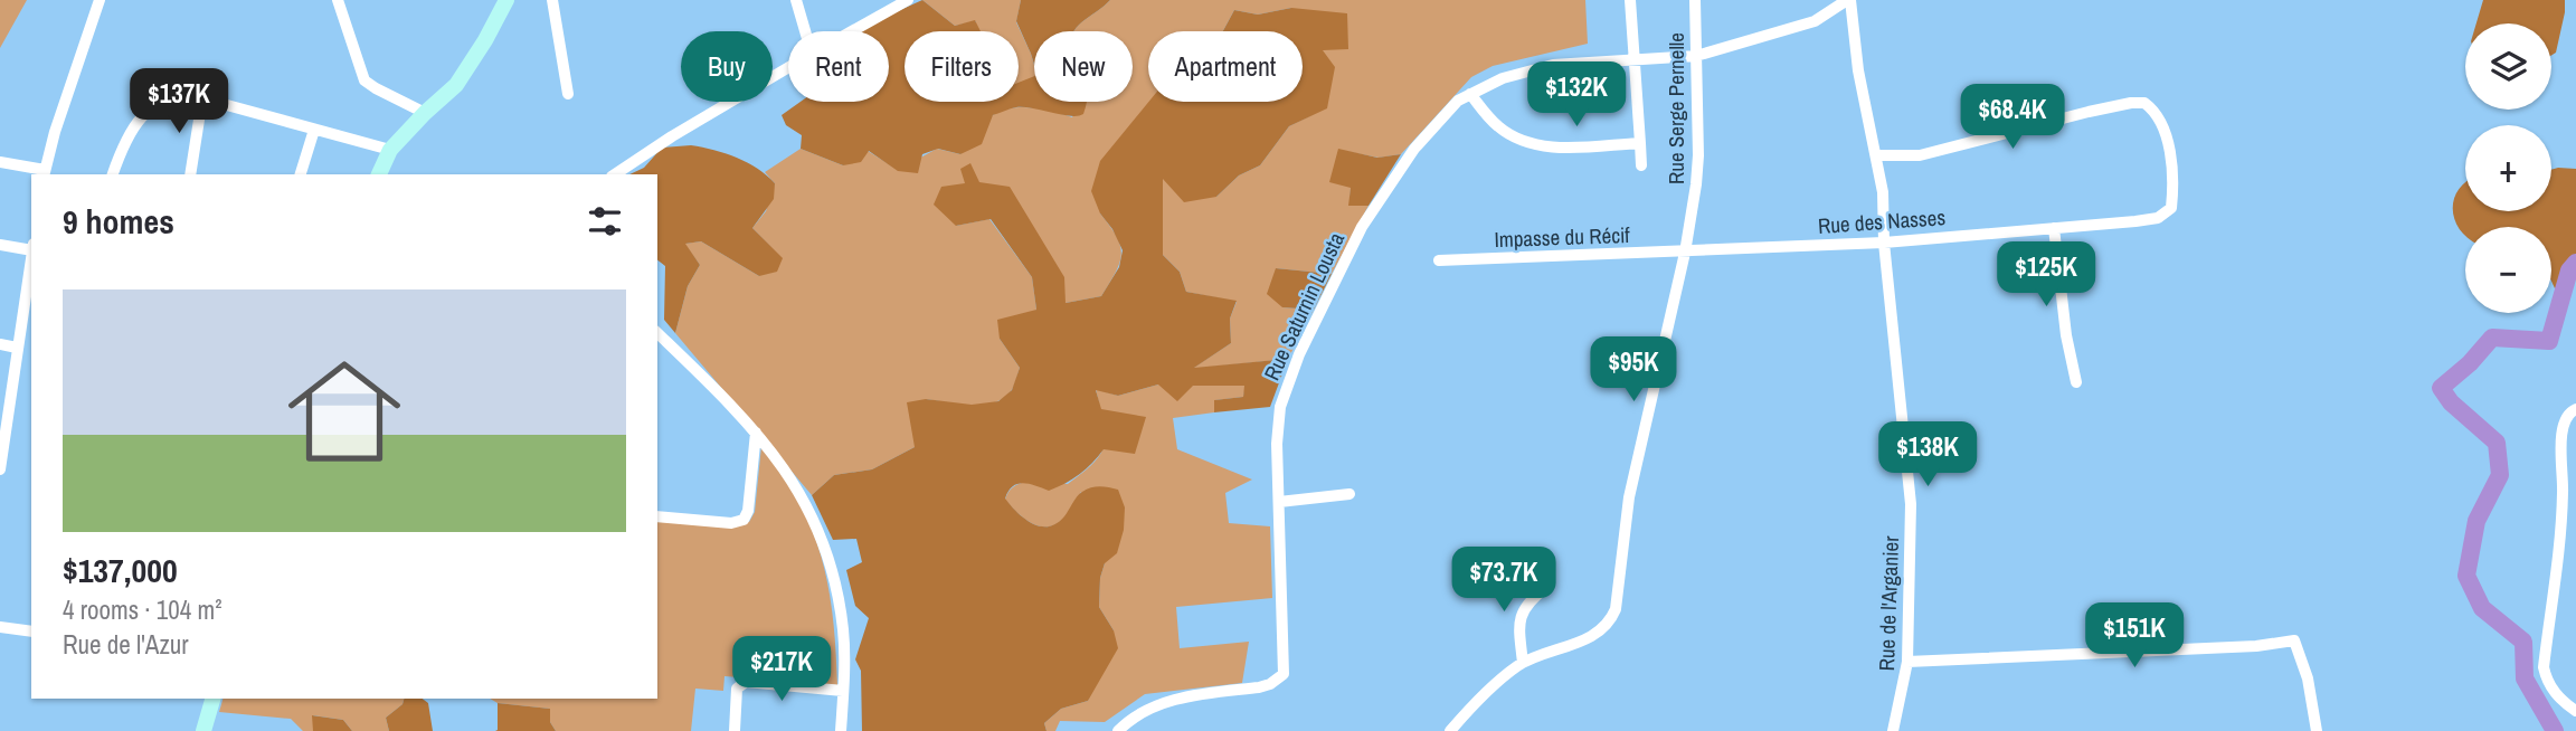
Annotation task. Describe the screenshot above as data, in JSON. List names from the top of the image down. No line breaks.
{"streets":{"street":["Rue Serge Pernelle","Rue des Nasses","Impasse du Récif","Rue Saturnin Lousta","Rue de l'Arganier"]},"crossings":[["Rue Serge Pernelle","Rue des Nasses"],["Rue Serge Pernelle","Impasse du Récif"],["Rue Serge Pernelle","Rue Saturnin Lousta"],["Rue des Nasses","Impasse du Récif"],["Rue des Nasses","Rue de l'Arganier"],["Rue Saturnin Lousta","Rue de l'Arganier"]],"page":{"map_buttons":["+","−"],"chip":["Buy","Rent","Filters","New","Apartment"],"price":["$132K","$137K","$68.4K","$125K","$95K","$138K","$73.7K","$151K","$217K"],"heading":"9 homes","list":[{"name":"$137,000","note":"4 rooms · 104 m² · Rue de l'Azur"}]}}
